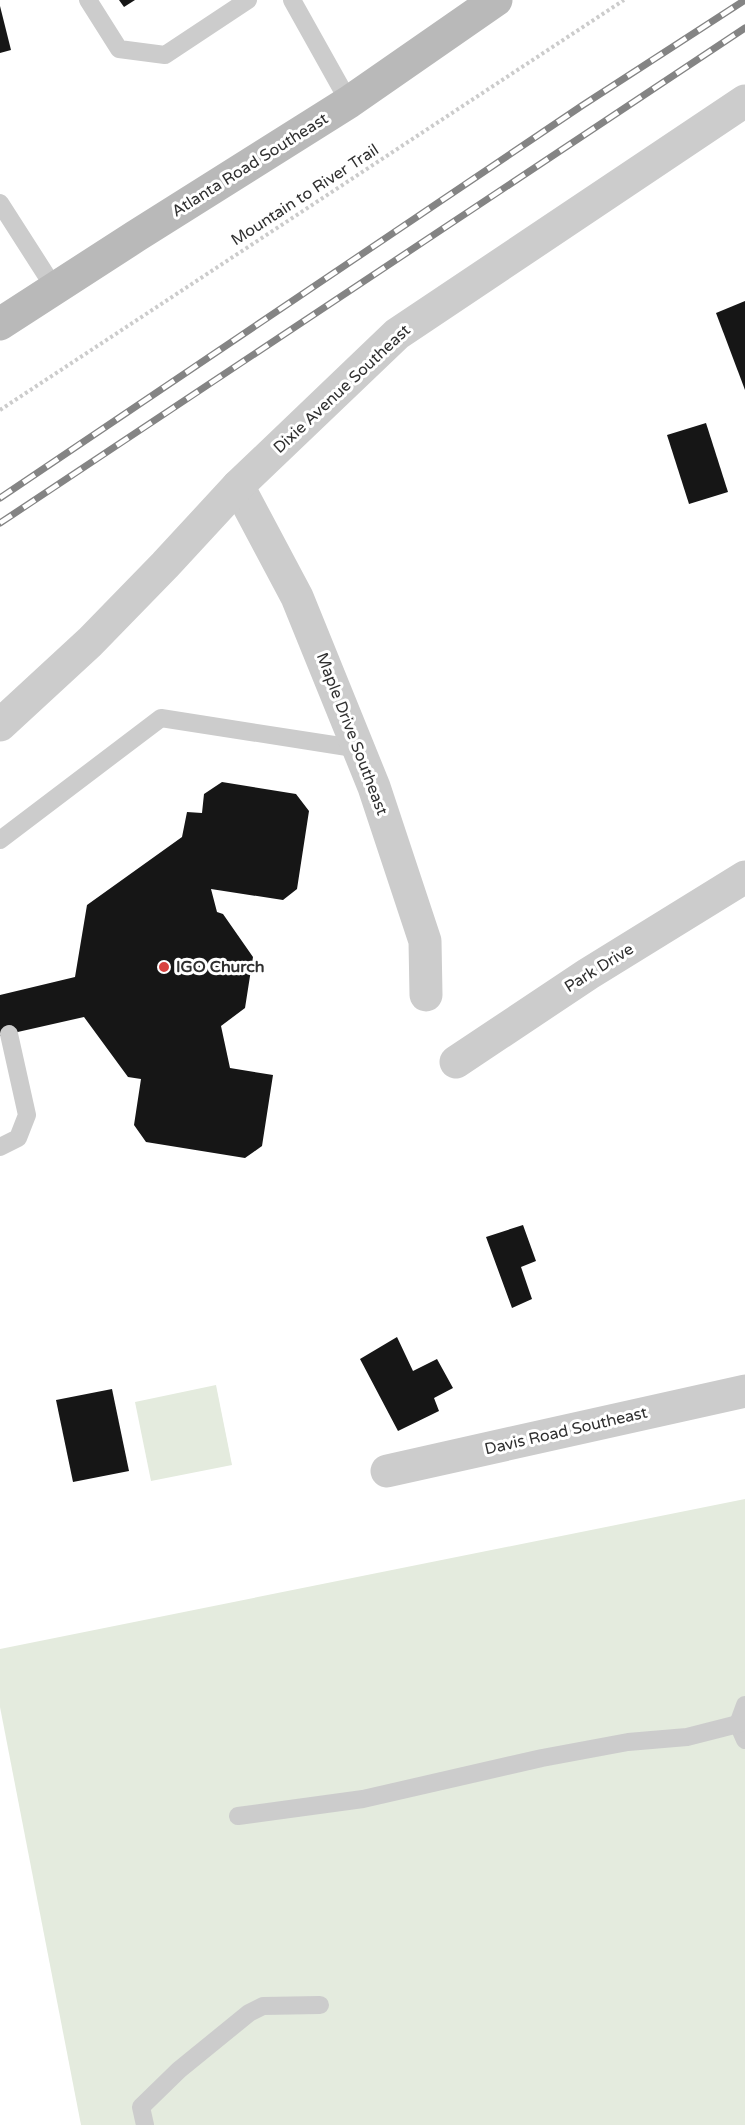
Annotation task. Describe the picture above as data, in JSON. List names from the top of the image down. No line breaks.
{"streets":{"main road":["Atlanta Road Southeast"],"street":["Dixie Avenue Southeast","Maple Drive Southeast","Park Drive","Davis Road Southeast"],"path":["Mountain to River Trail"]},"crossings":[["Dixie Avenue Southeast","Maple Drive Southeast"]],"places":["IGO Church"]}
